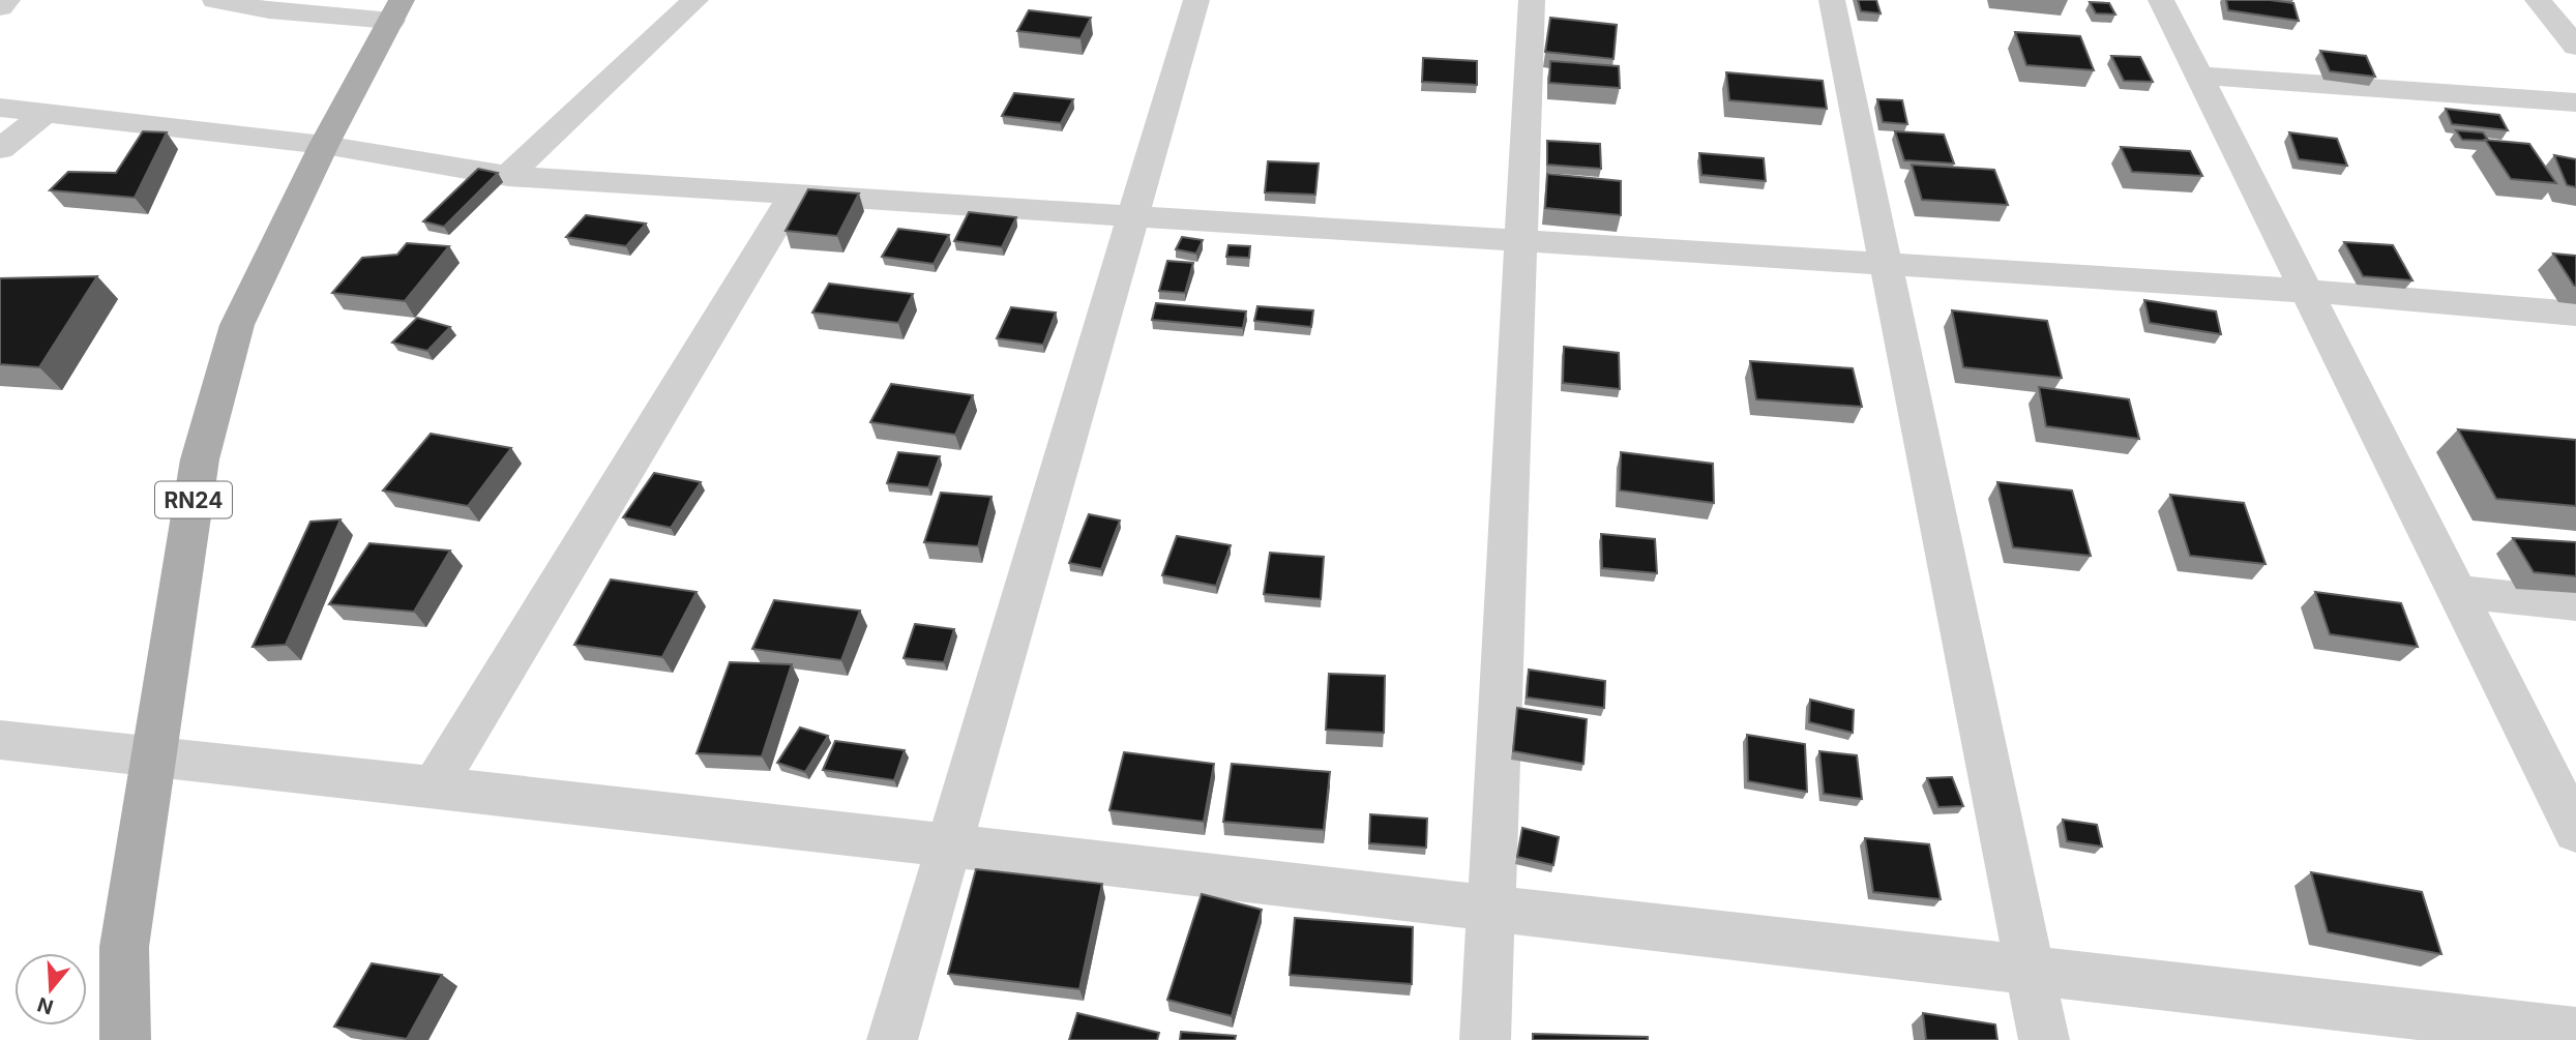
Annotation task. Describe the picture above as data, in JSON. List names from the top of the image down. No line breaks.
{"streets":{"main road":["RN24"]},"north":"bottom"}
